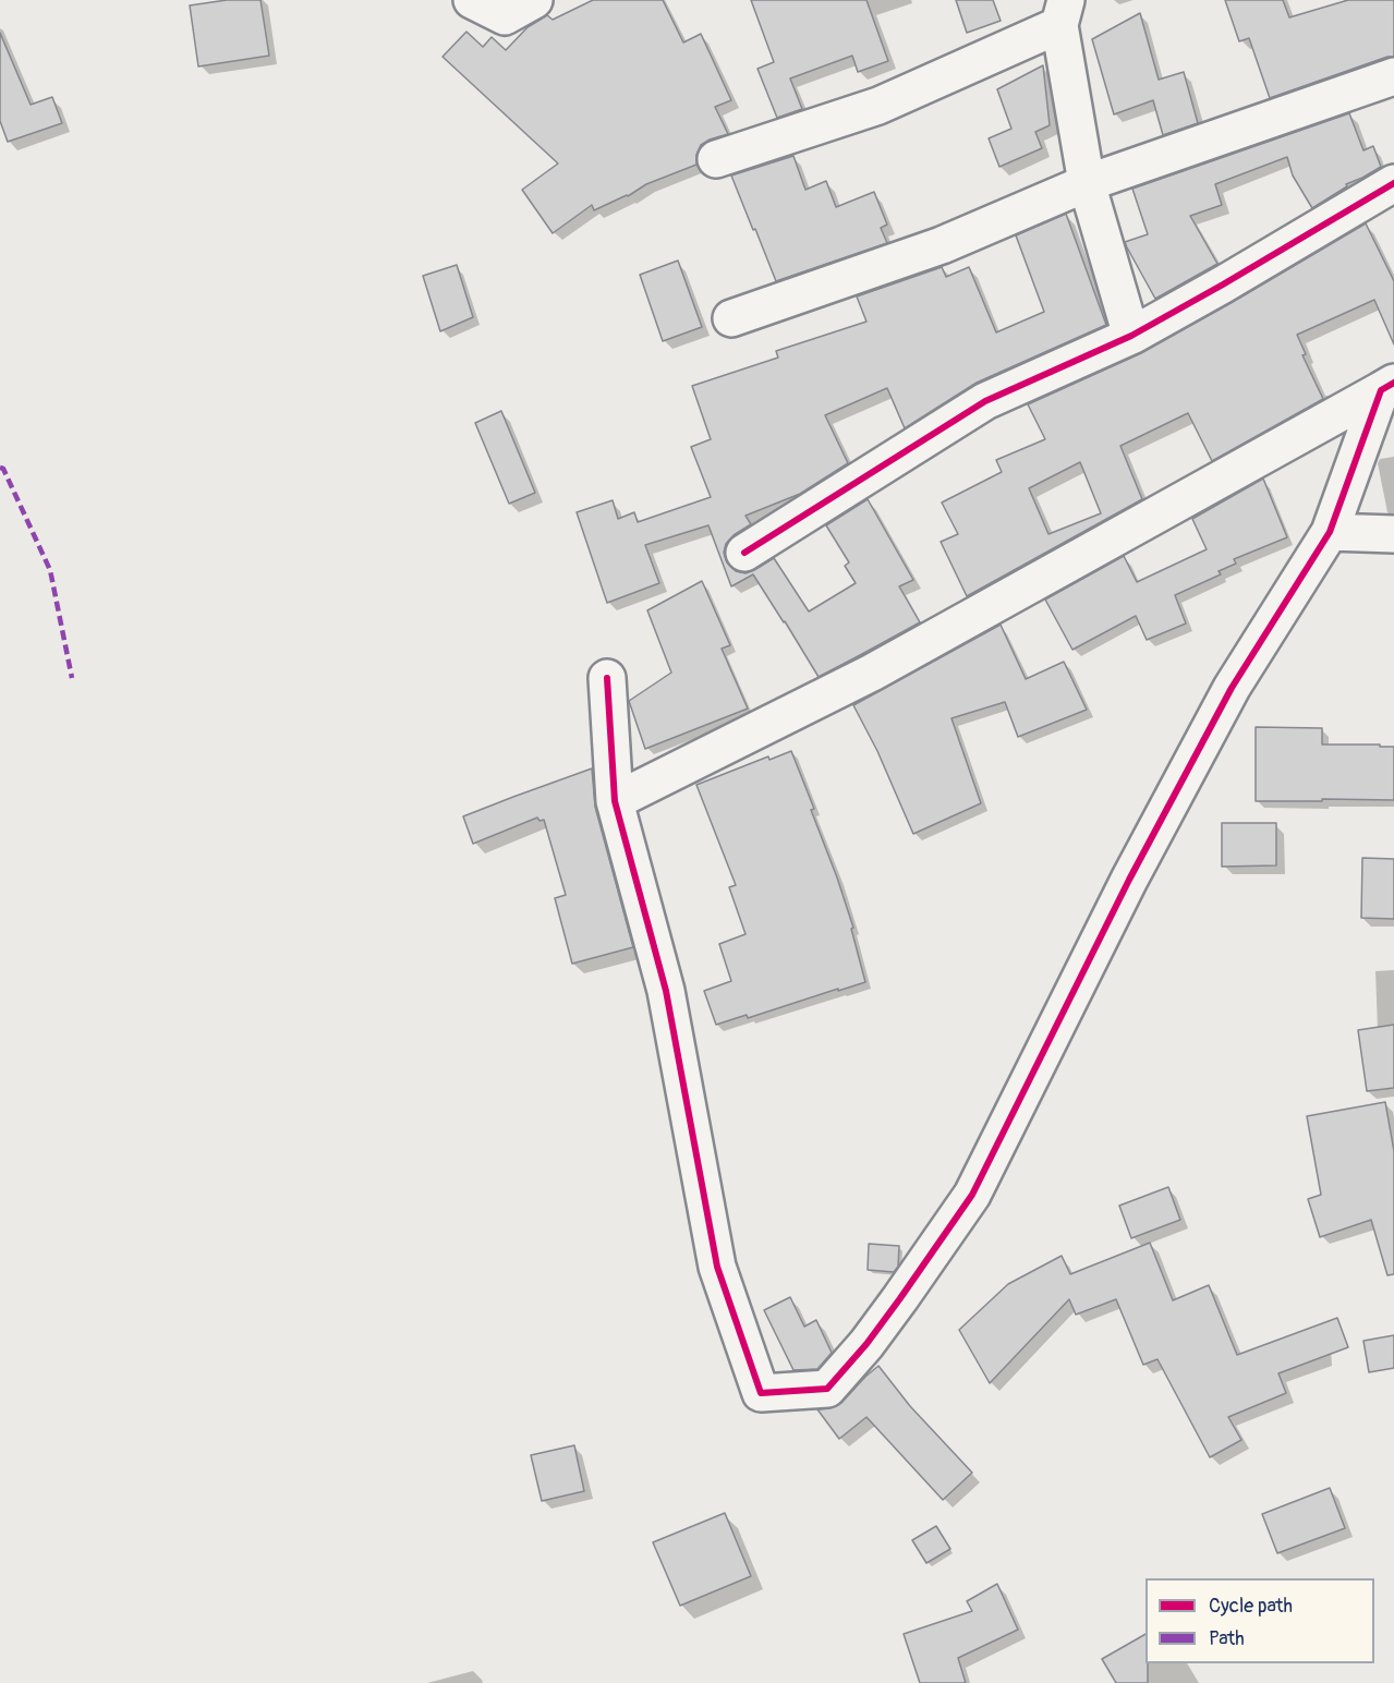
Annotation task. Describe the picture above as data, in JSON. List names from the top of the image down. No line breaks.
{"legend":["Cycle path","Path"]}
